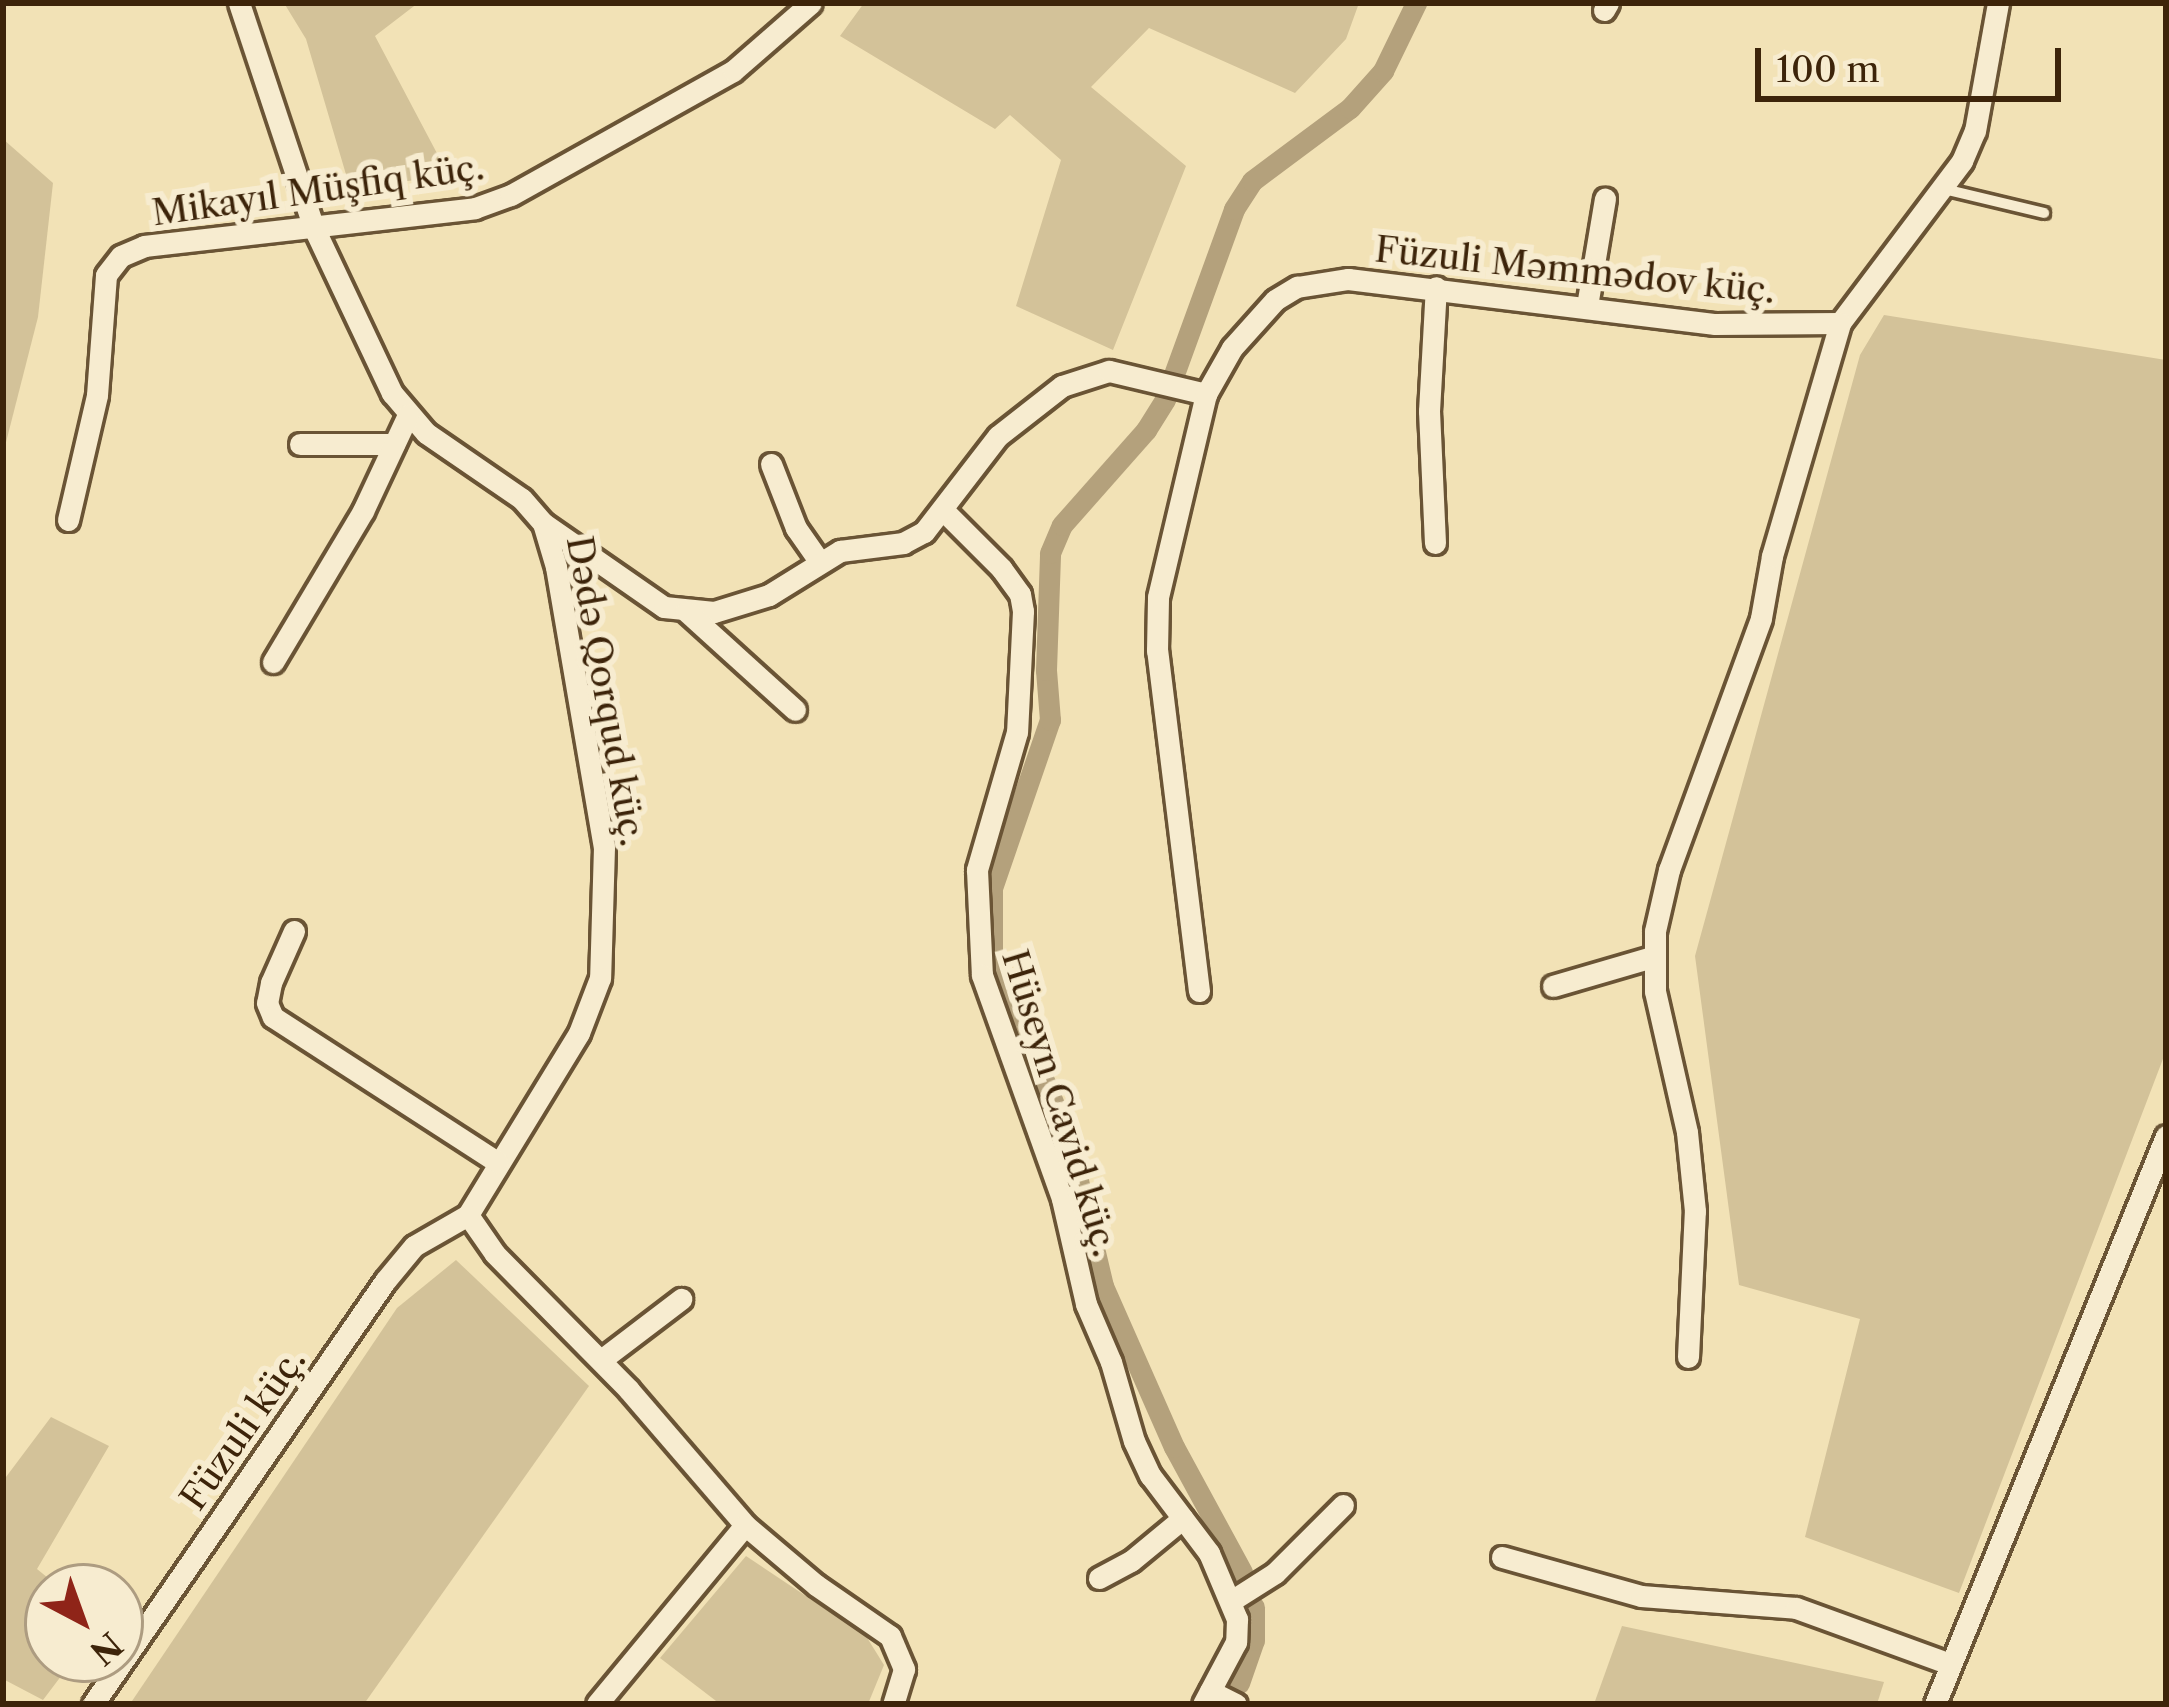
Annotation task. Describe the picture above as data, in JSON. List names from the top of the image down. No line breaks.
{"streets":{"street":["Mikayıl Müşfiq küç.","Füzuli Məmmədov küç.","Dədə Qorqud küç.","Hüseyn Cavid küç.","Füzuli küç."]},"crossings":[["Mikayıl Müşfiq küç.","Dədə Qorqud küç."],["Dədə Qorqud küç.","Füzuli küç."]],"scale_bar":"100 m","north":"bottom right"}
